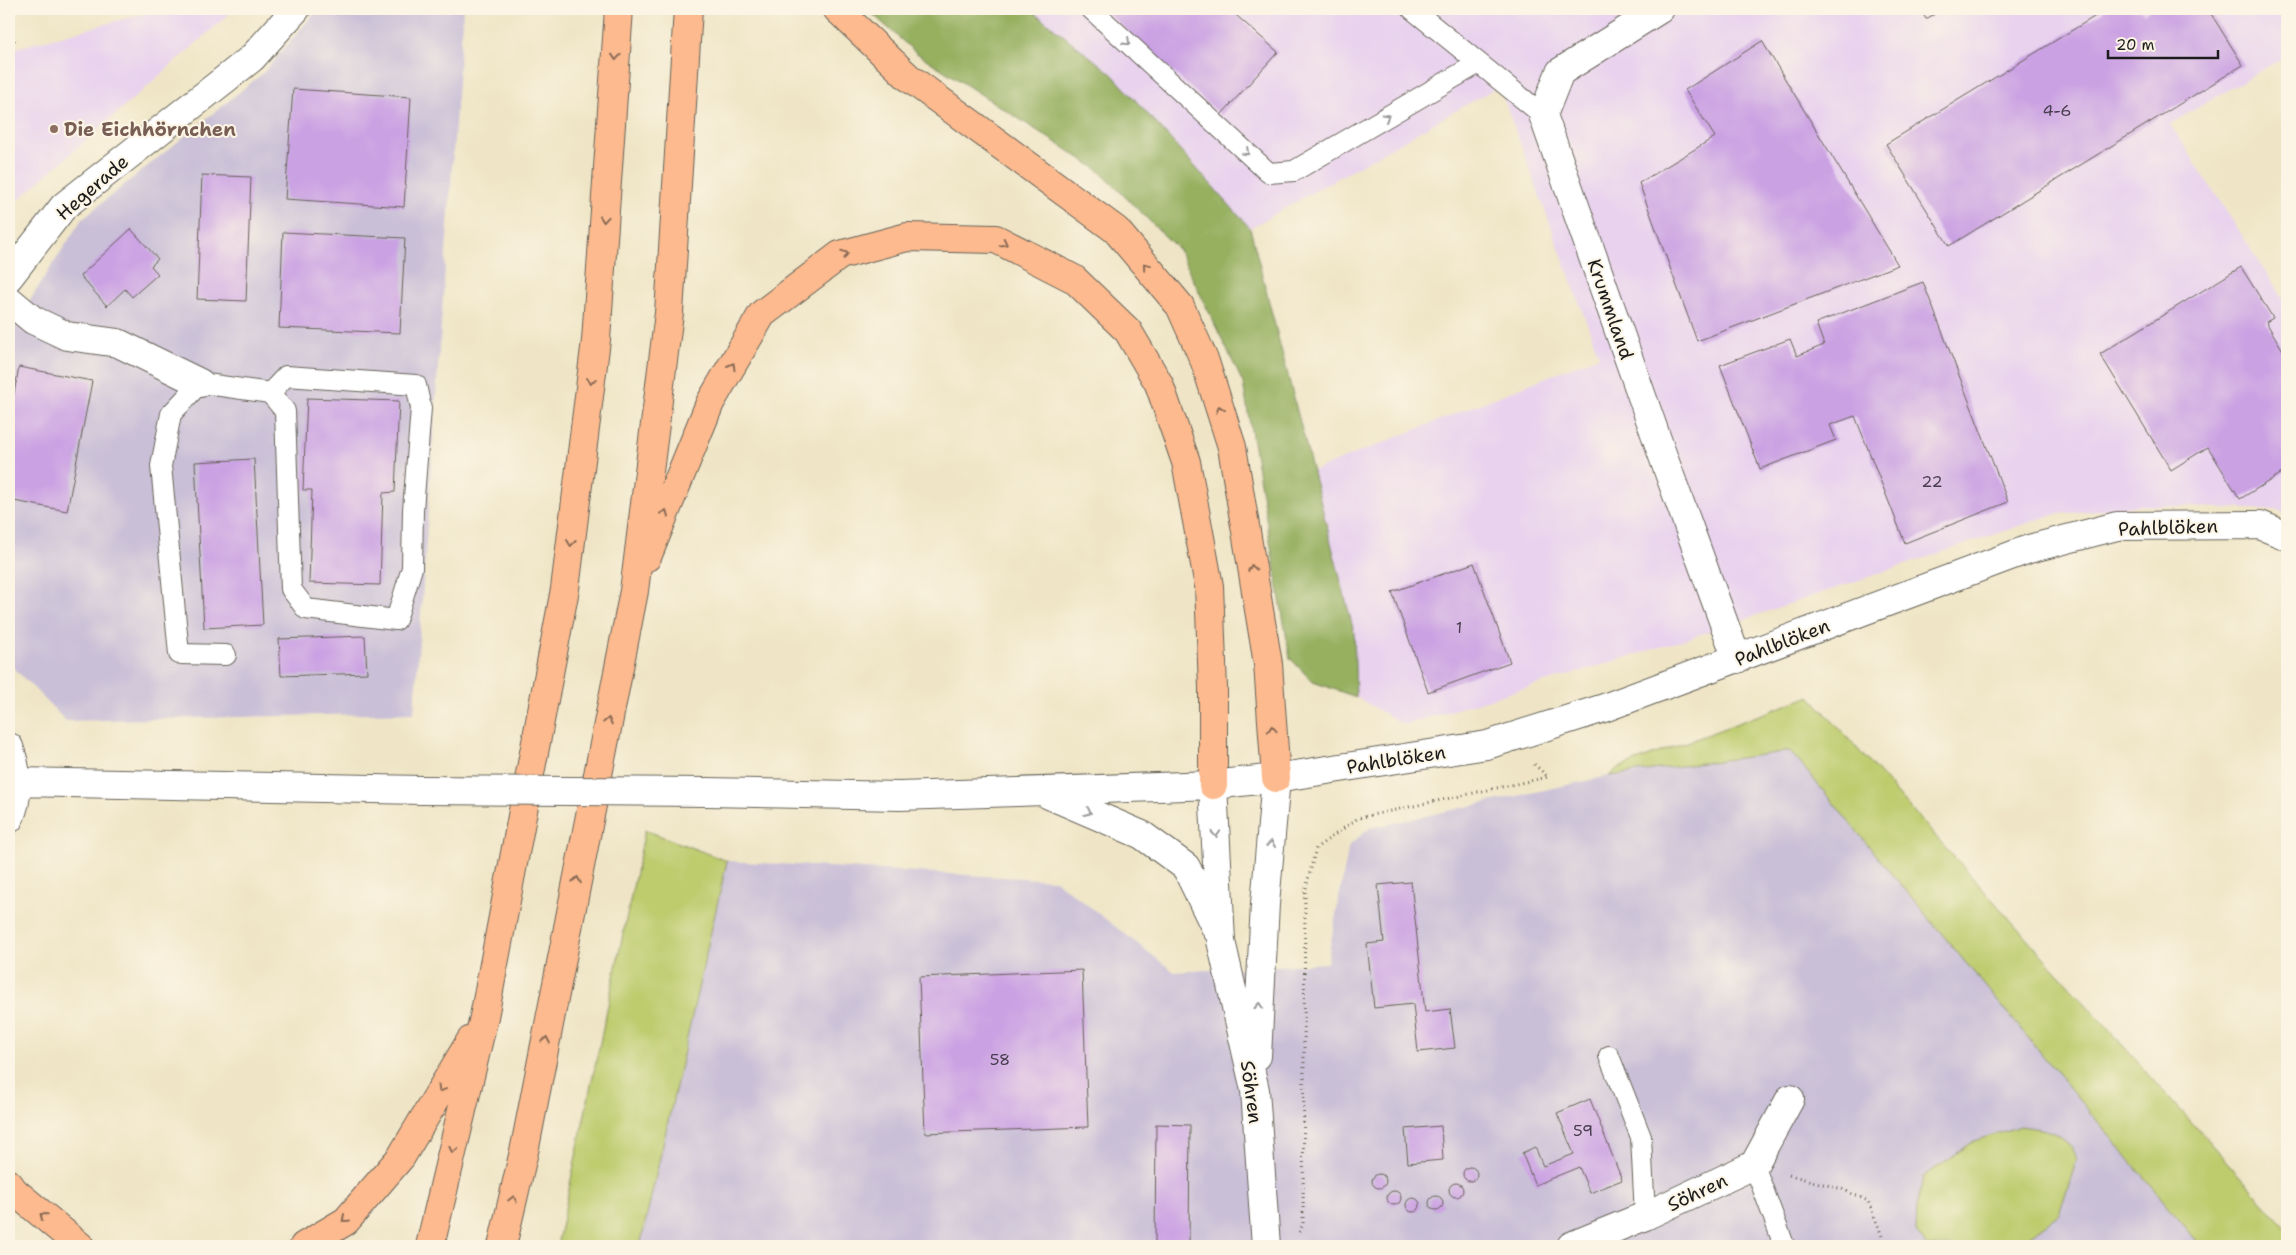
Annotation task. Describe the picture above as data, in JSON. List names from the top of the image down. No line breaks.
{"streets":{"street":["Hegerade","Krummland","Pahlblöken","Söhren"]},"crossings":[["Krummland","Pahlblöken"]],"places":["Die Eichhörnchen"],"house_numbers":["4-6","22","1","58","59"],"scale_bar":"20 m"}
